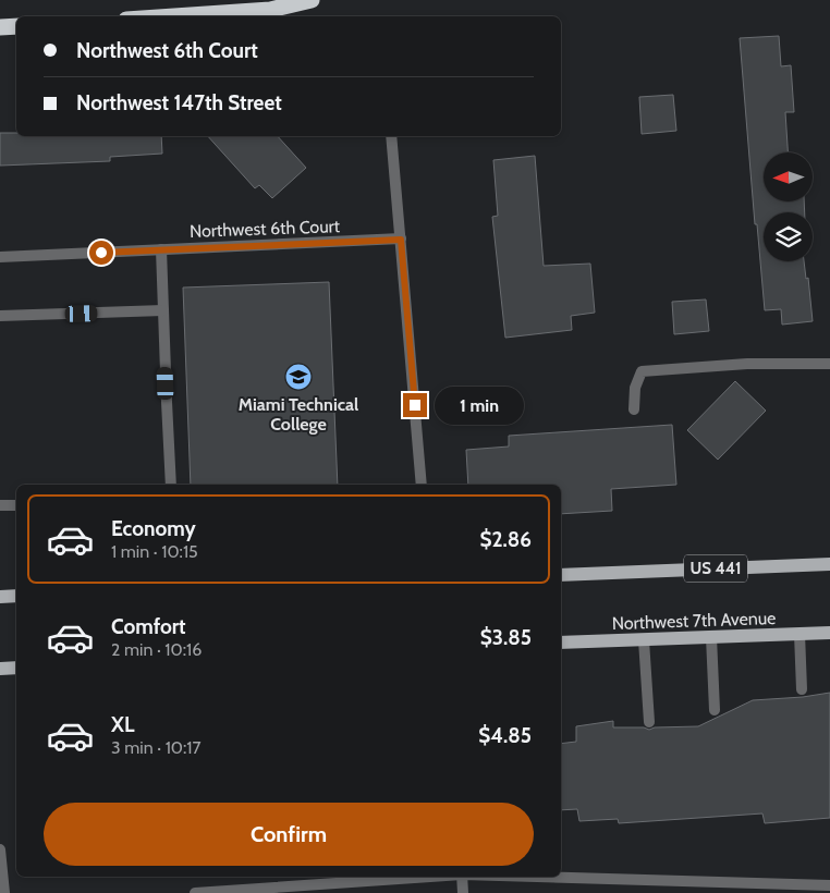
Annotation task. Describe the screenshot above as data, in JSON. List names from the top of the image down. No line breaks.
{"streets":{"main road":["US 441","Northwest 7th Avenue"],"street":["Northwest 6th Court"]},"places":{"school or university":["Miami Technical College"]},"north":"left","page":{"banner":["Northwest 6th Court","Northwest 147th Street"],"bubble":"1 min","list":[{"name":"Economy","note":"1 min · 10:15","value":"$2.86"},{"name":"Comfort","note":"2 min · 10:16","value":"$3.85"},{"name":"XL","note":"3 min · 10:17","value":"$4.85"}],"buttons":"Confirm"}}
